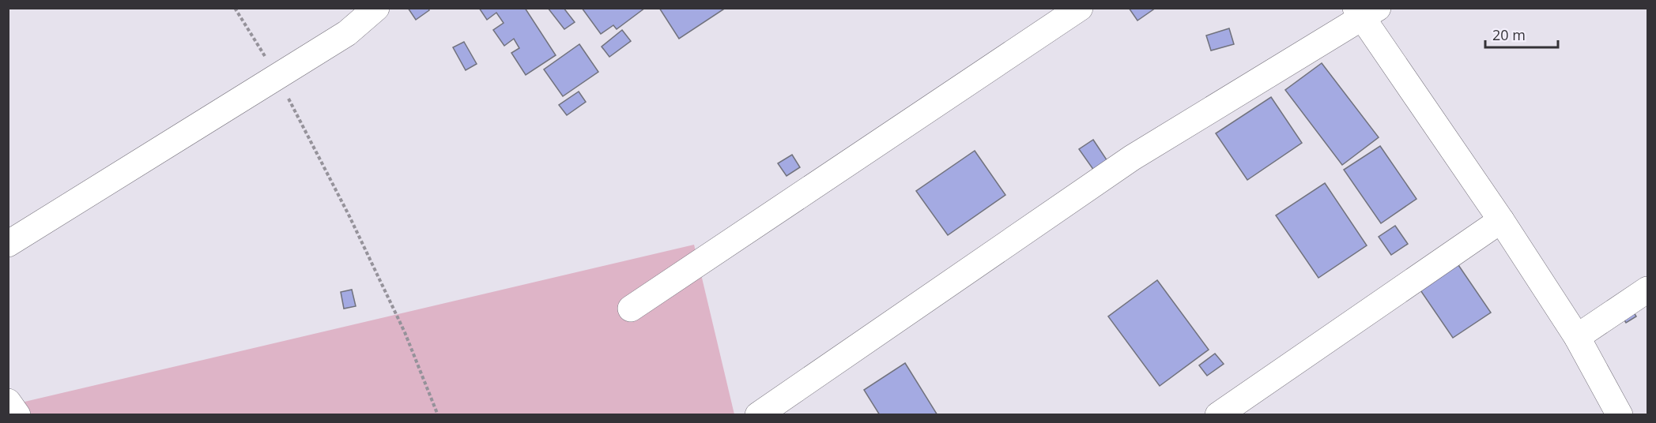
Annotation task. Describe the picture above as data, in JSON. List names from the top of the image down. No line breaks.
{"scale_bar":"20 m"}
